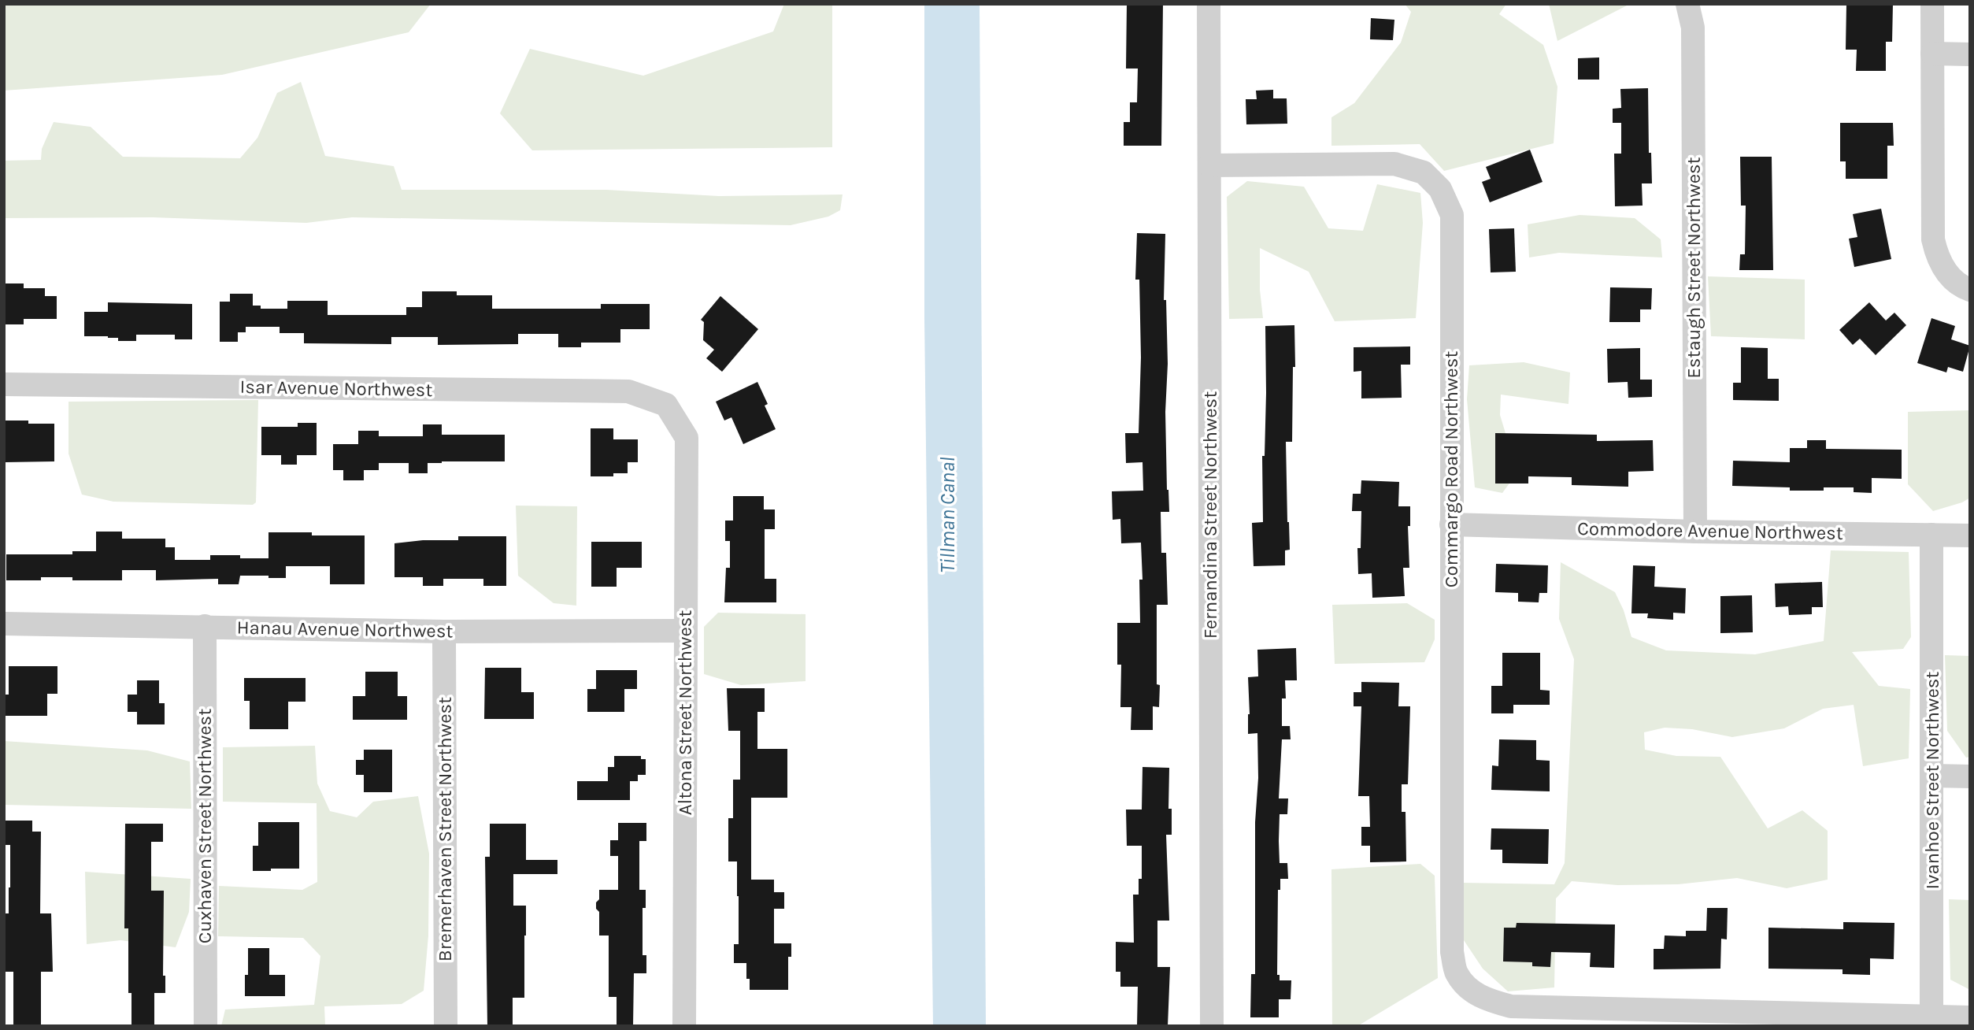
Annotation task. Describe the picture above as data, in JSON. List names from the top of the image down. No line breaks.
{"streets":{"street":["Estaugh Street Northwest","Isar Avenue Northwest","Commargo Road Northwest","Fernandina Street Northwest","Commodore Avenue Northwest","Hanau Avenue Northwest","Altona Street Northwest","Ivanhoe Street Northwest","Cuxhaven Street Northwest","Bremerhaven Street Northwest"]},"crossings":[["Estaugh Street Northwest","Commodore Avenue Northwest"],["Isar Avenue Northwest","Altona Street Northwest"],["Commargo Road Northwest","Fernandina Street Northwest"],["Commargo Road Northwest","Commodore Avenue Northwest"],["Commargo Road Northwest","Ivanhoe Street Northwest"],["Commodore Avenue Northwest","Ivanhoe Street Northwest"],["Hanau Avenue Northwest","Altona Street Northwest"],["Hanau Avenue Northwest","Cuxhaven Street Northwest"],["Hanau Avenue Northwest","Bremerhaven Street Northwest"]],"water":["Tillman Canal"]}
